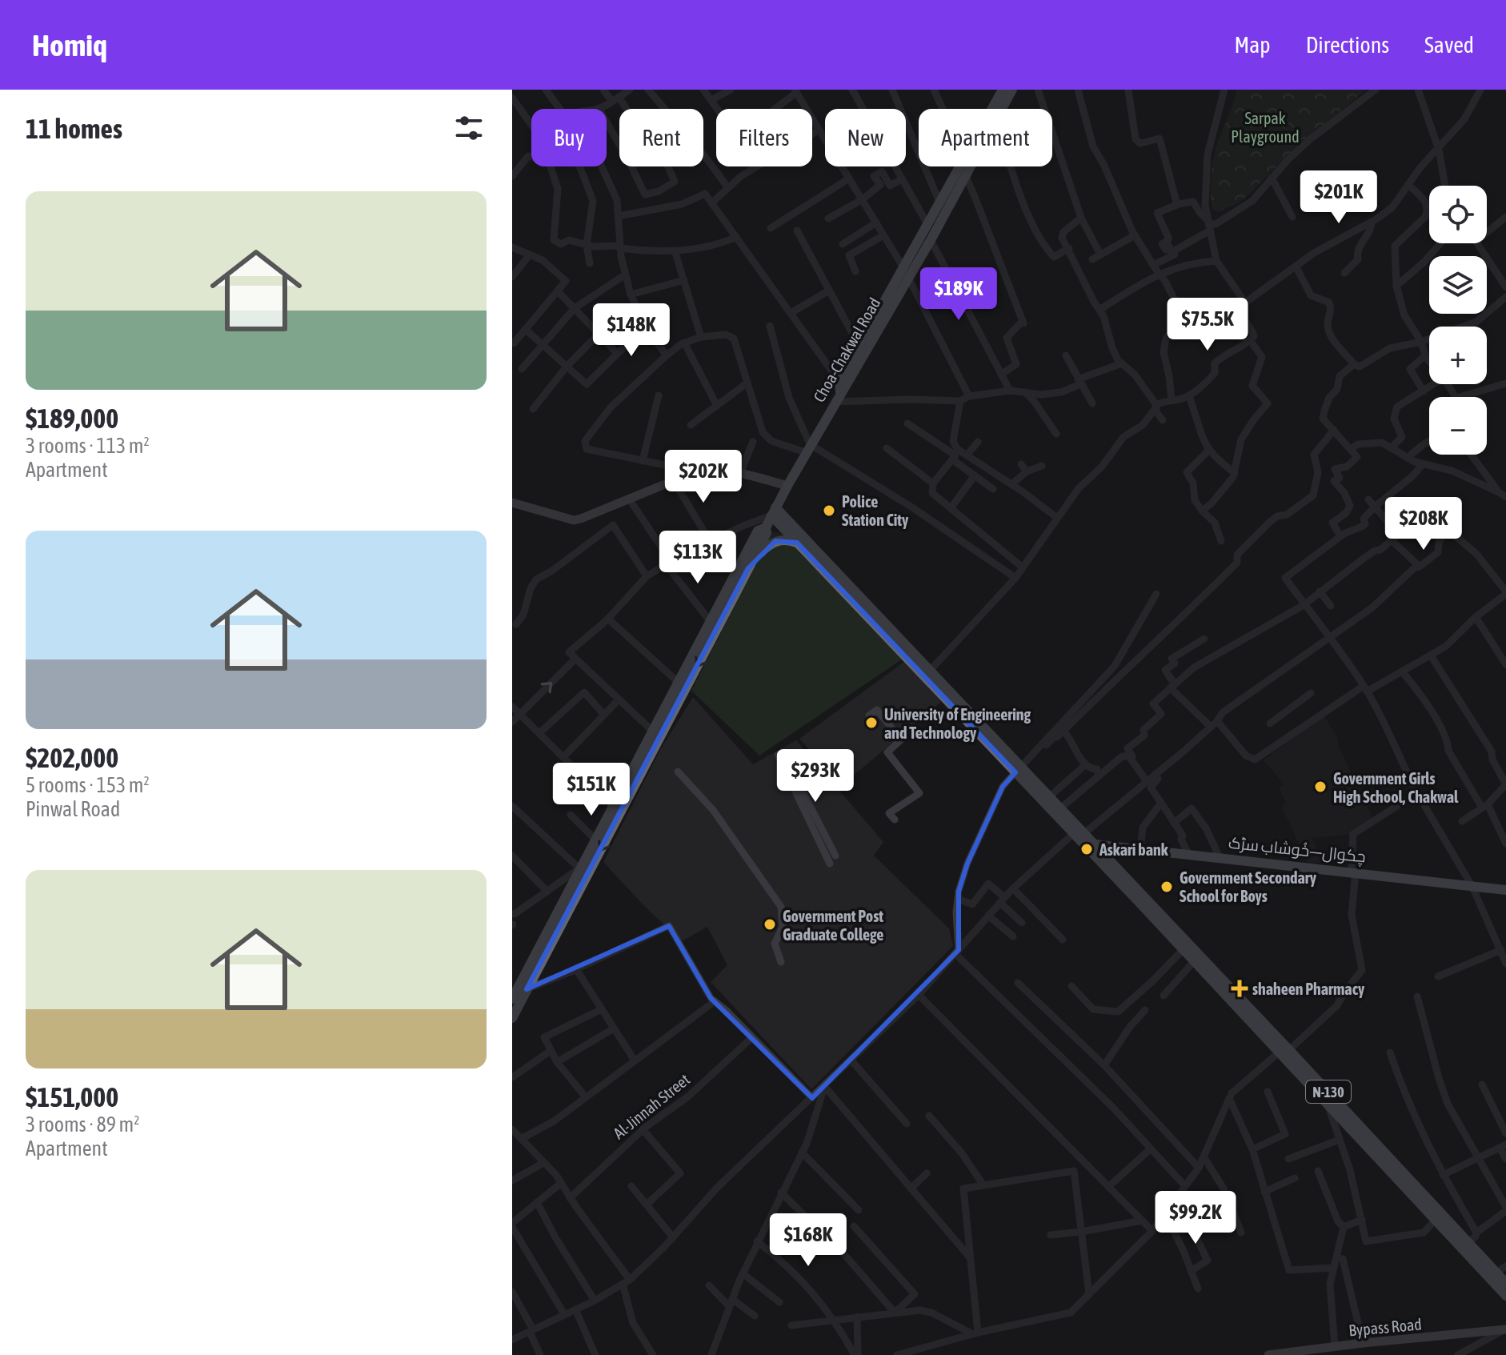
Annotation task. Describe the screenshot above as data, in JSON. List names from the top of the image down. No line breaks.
{"streets":{"highway":["Choa-Chakwal Road","چکوال—خُوشاب سڑک","N-130"],"main road":["Bypass Road"],"street":["Al-Jinnah Street"]},"crossings":[["Choa-Chakwal Road","N-130"],["چکوال—خُوشاب سڑک","N-130"]],"parks":["Sarpak Playground"],"places":{"other":["Police Station City","University of Engineering and Technology","Government Girls High School, Chakwal","Askari bank","Government Secondary School for Boys","Government Post Graduate College"],"health":["shaheen Pharmacy"]},"page":{"header":"Homiq","nav":["Map","Directions","Saved"],"heading":"11 homes","chip":["Buy","Rent","Filters","New","Apartment"],"list":[{"name":"$189,000","note":"3 rooms · 113 m² · Apartment"},{"name":"$202,000","note":"5 rooms · 153 m² · Pinwal Road"},{"name":"$151,000","note":"3 rooms · 89 m² · Apartment"}],"price":["$201K","$189K","$75.5K","$148K","$202K","$208K","$113K","$293K","$151K","$99.2K","$168K"],"map_buttons":["+","−"]}}
